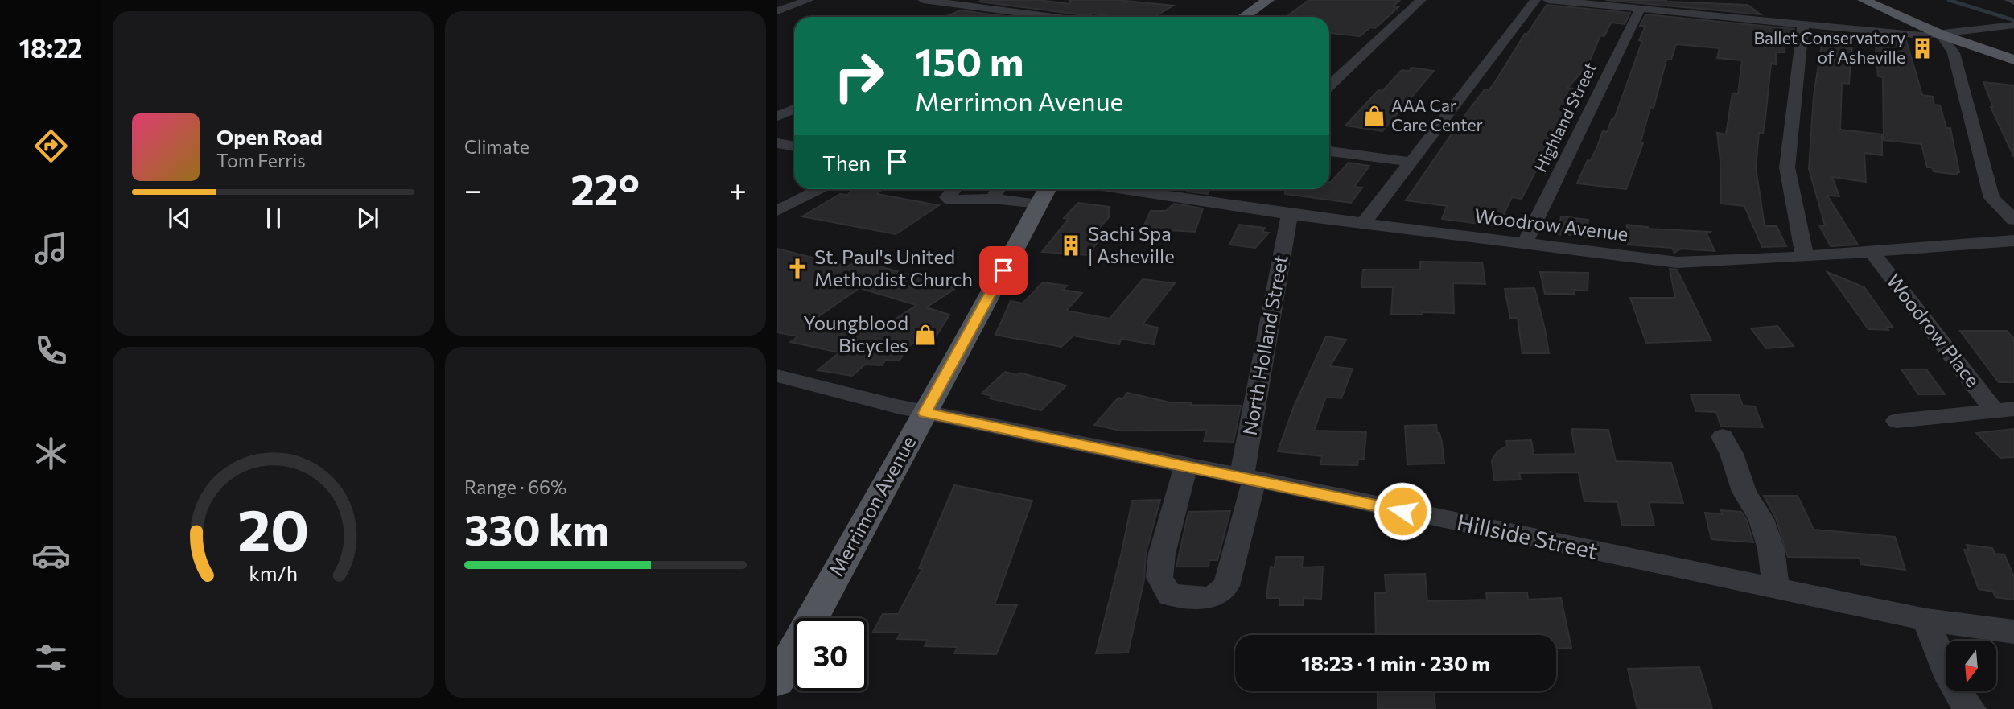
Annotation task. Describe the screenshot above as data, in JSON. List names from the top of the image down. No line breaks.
{"streets":{"main road":["Merrimon Avenue"],"street":["Highland Street","Woodrow Avenue","Woodrow Place","North Holland Street","Hillside Street"]},"crossings":[["Highland Street","Woodrow Avenue"],["Woodrow Avenue","Woodrow Place"],["Woodrow Avenue","North Holland Street"],["North Holland Street","Hillside Street"],["Merrimon Avenue","Hillside Street"]],"places":{"building":["Ballet Conservatory of Asheville","Sachi Spa | Asheville"],"shop":["AAA Car Care Center","Youngblood Bicycles"],"church":["St. Paul's United Methodist Church"]},"north":"bottom","page":{"tabs":"18:22","tile":["Climate",["Range · 66%","330 km"]],"turn":["150 m","Merrimon Avenue"],"song":["Open Road","Tom Ferris"],"then":"Then","heat":["−","22°","+"],"limit":"30","trip":"18:23 · 1 min · 230 m","gauge":["20","km/h"]}}
